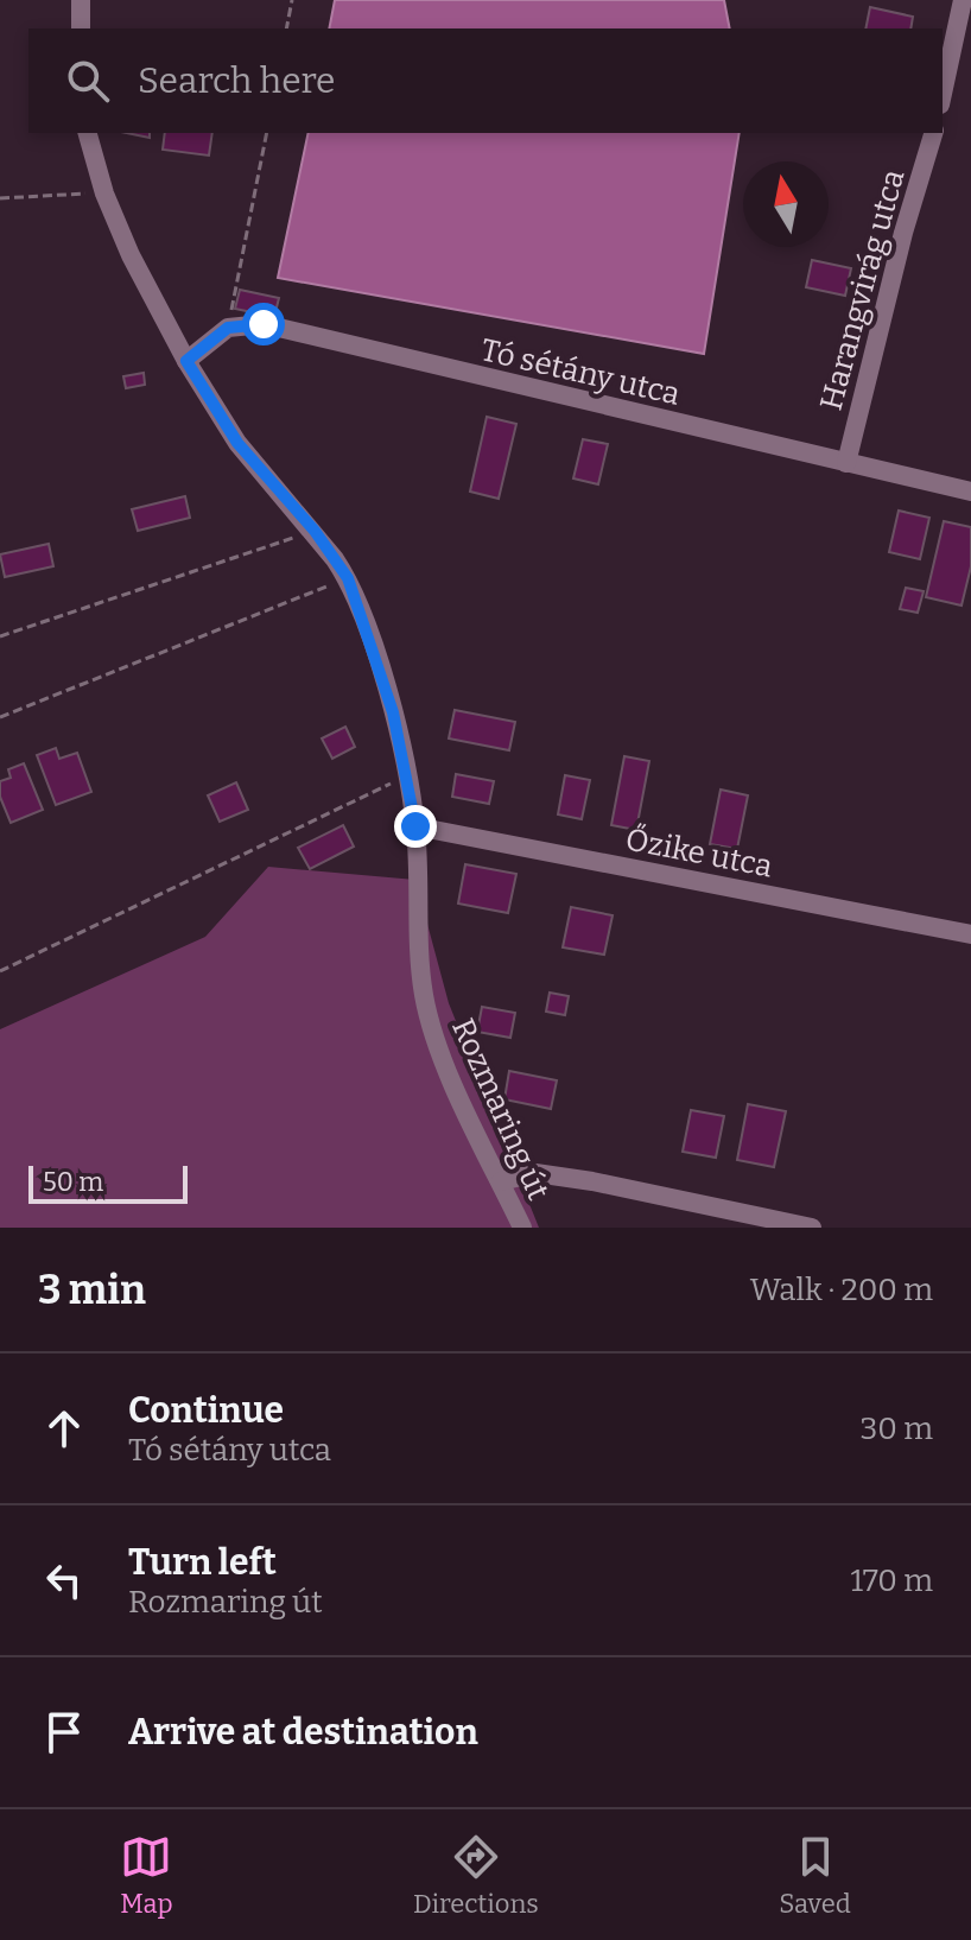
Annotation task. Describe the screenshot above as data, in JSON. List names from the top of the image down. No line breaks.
{"streets":{"street":["Harangvirág utca","Tó sétány utca","Őzike utca","Rozmaring út"]},"crossings":[["Harangvirág utca","Tó sétány utca"],["Őzike utca","Rozmaring út"]],"scale_bar":"50 m","north":"top","page":{"search":"Search here","scale":"50 m","heading":["3 min","Walk · 200 m"],"list":[["Continue","Tó sétány utca","30 m"],["Turn left","Rozmaring út","170 m"],"Arrive at destination"],"nav":["Map","Directions","Saved"]}}
